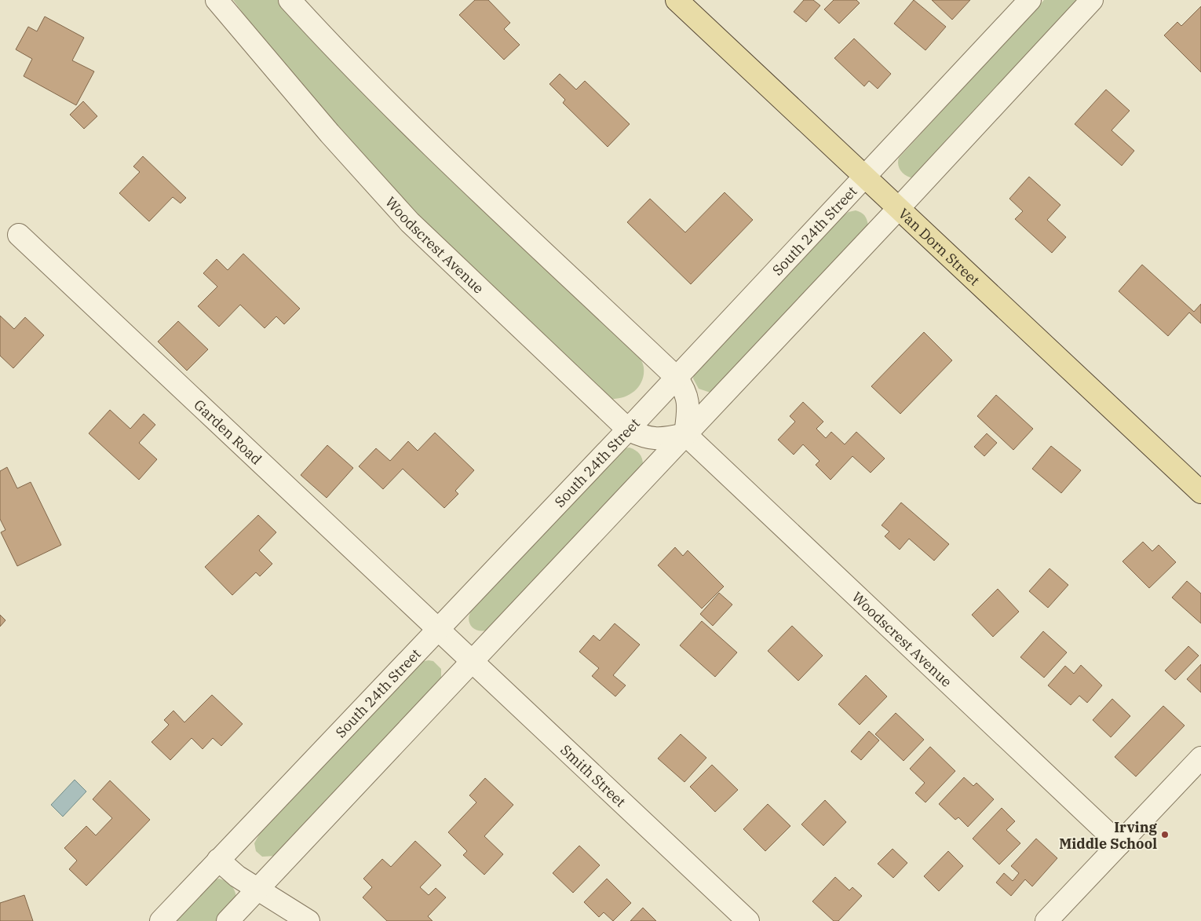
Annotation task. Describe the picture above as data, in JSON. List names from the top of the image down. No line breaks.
{"streets":{"main road":["Van Dorn Street"],"street":["South 24th Street","Woodscrest Avenue","Garden Road","Smith Street"]},"crossings":[["South 24th Street","Woodscrest Avenue"],["South 24th Street","Van Dorn Street"],["South 24th Street","Garden Road"],["South 24th Street","Smith Street"],["Garden Road","Smith Street"]],"places":["Irving Middle School"]}
